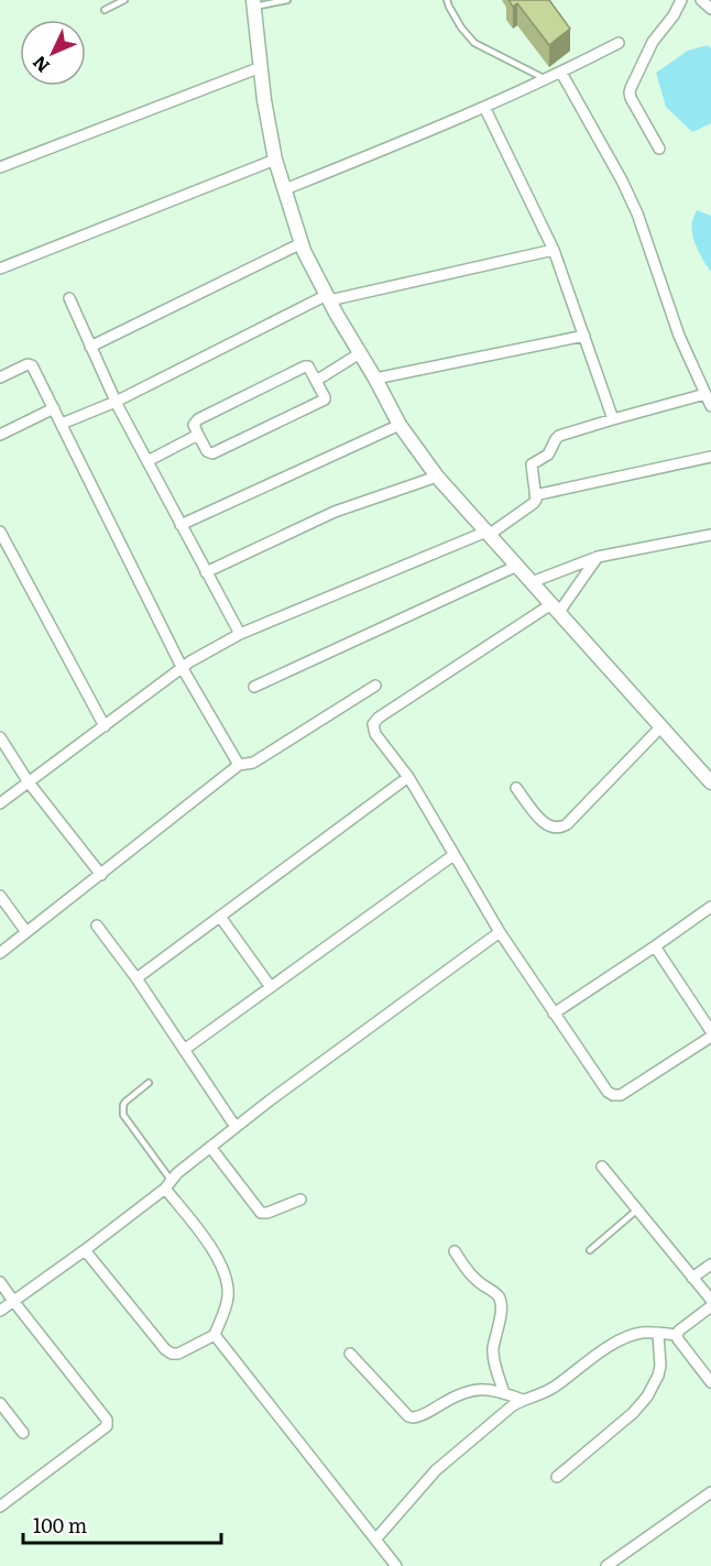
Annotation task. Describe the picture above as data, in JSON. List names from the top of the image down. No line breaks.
{"scale_bar":"100 m","north":"bottom left"}
